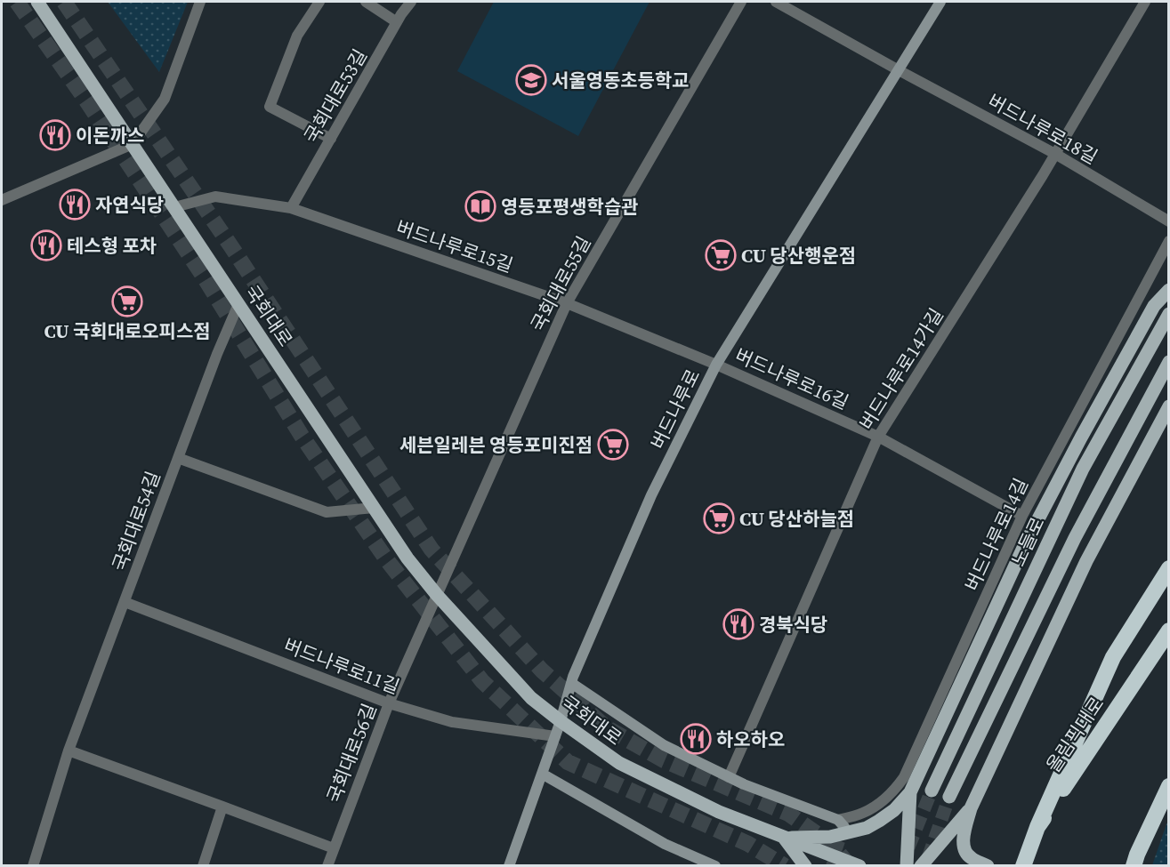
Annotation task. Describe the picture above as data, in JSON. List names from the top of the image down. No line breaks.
{"streets":{"highway":["올림픽대로"],"main road":["국회대로","버드나루로","노들로"],"street":["국회대로53길","버드나루로18길","버드나루로15길","국회대로55길","버드나루로14가길","버드나루로16길","국회대로54길","버드나루로14길","버드나루로11길","국회대로56길"]},"crossings":[["국회대로53길","버드나루로15길"],["버드나루로18길","버드나루로14가길"],["버드나루로18길","버드나루로"],["버드나루로15길","국회대로55길"],["버드나루로15길","국회대로"],["버드나루로15길","버드나루로16길"],["버드나루로15길","버드나루로"],["국회대로55길","국회대로"],["국회대로55길","국회대로56길"],["국회대로","버드나루로"],["국회대로","국회대로54길"],["국회대로","국회대로56길"],["버드나루로14가길","버드나루로16길"],["버드나루로16길","버드나루로"],["버드나루로16길","버드나루로14길"],["버드나루로","버드나루로11길"],["국회대로54길","버드나루로11길"],["버드나루로11길","국회대로56길"]],"places":{"school or university":["서울영동초등학교"],"restaurant":["이돈까스","자연식당","테스형 포차","경북식당","하오하오"],"library":["영등포평생학습관"],"supermarket":["CU 당산행운점","CU 국회대로오피스점","세븐일레븐 영등포미진점","CU 당산하늘점"]}}
